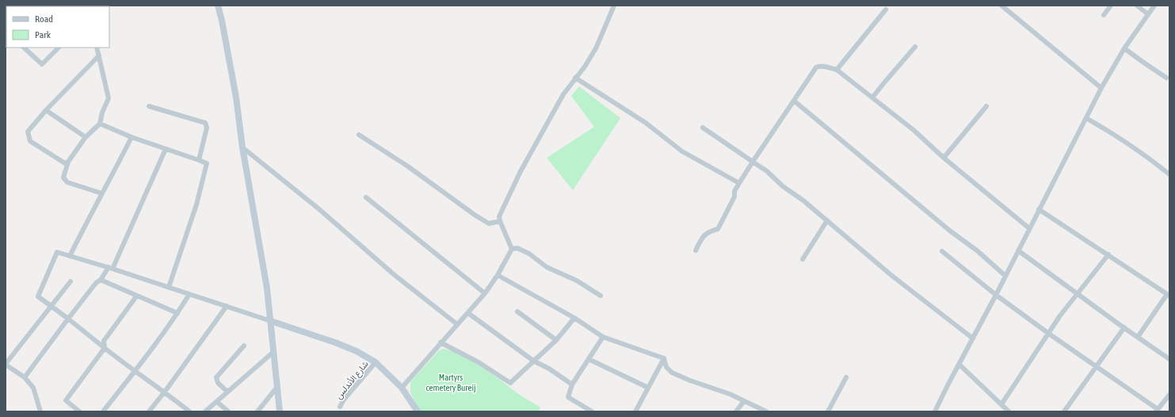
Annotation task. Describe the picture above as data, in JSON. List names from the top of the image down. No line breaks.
{"streets":{"street":["شارع الأندلس"]},"parks":["Martyrs cemetery Bureij"],"legend":["Road","Park"]}
